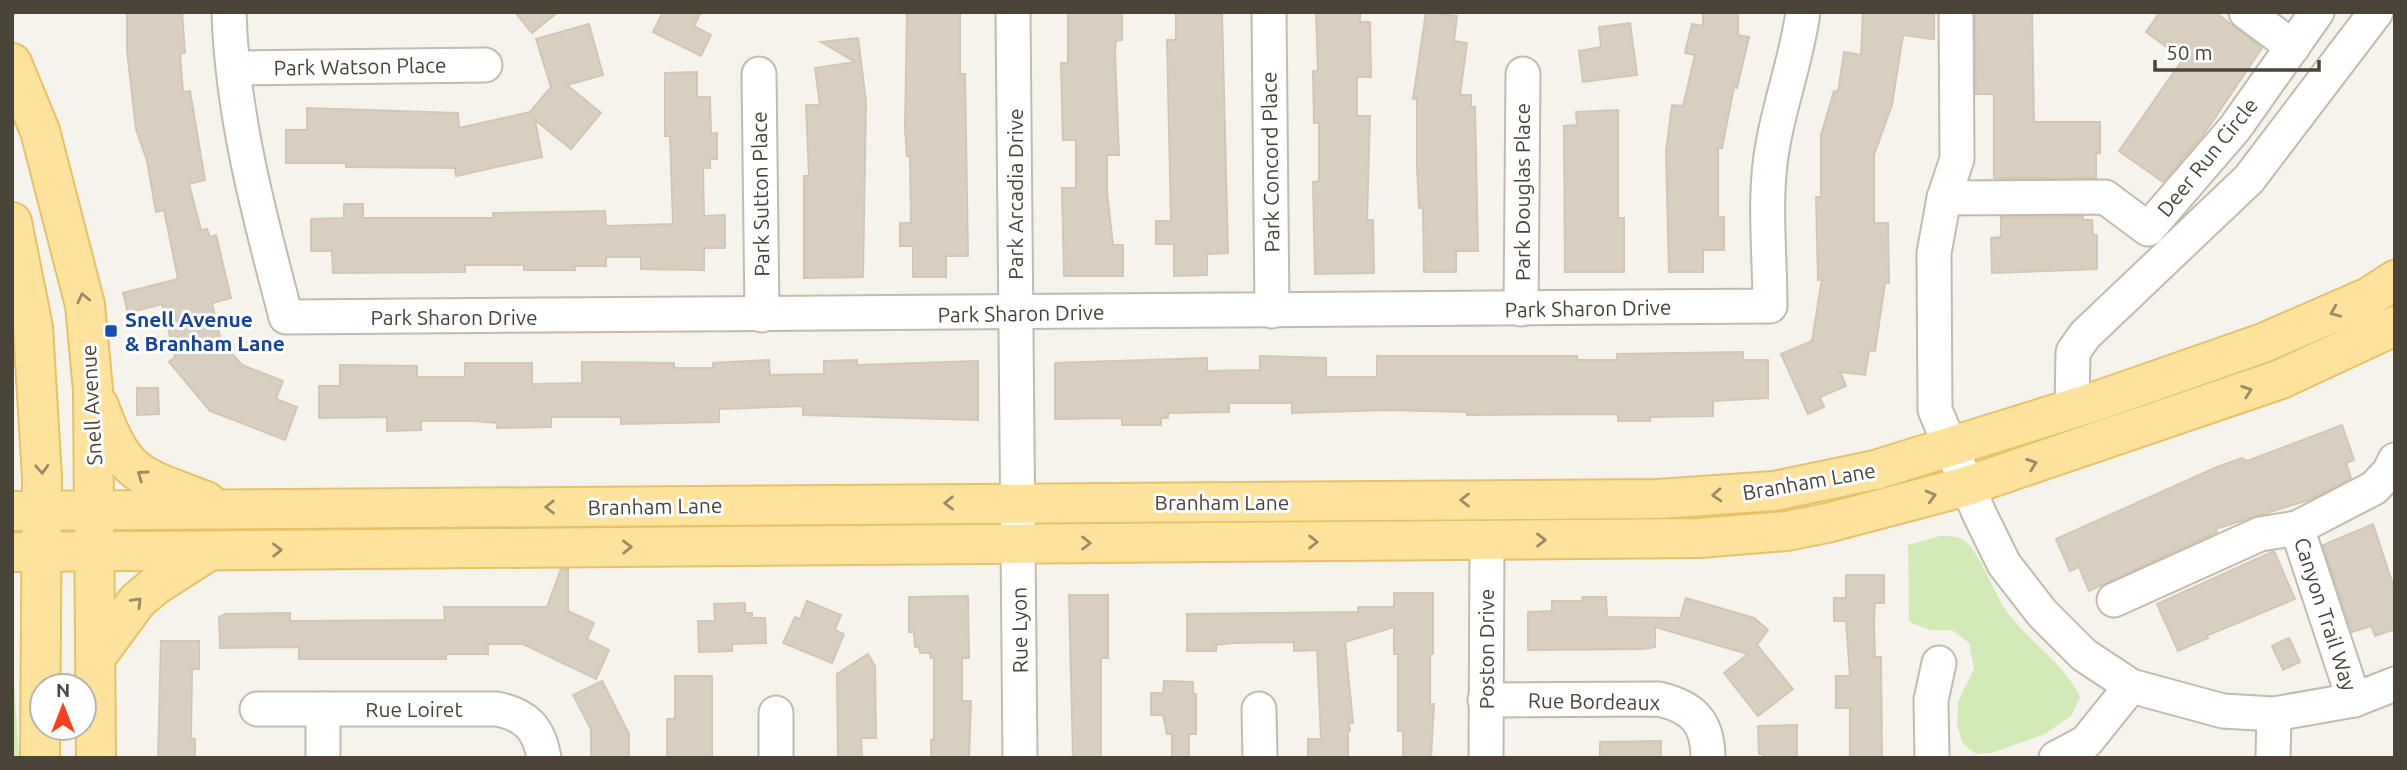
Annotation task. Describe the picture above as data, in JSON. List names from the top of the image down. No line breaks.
{"streets":{"main road":["Snell Avenue","Branham Lane"],"street":["Park Watson Place","Deer Run Circle","Park Concord Place","Park Douglas Place","Park Sutton Place","Park Arcadia Drive","Park Sharon Drive","Canyon Trail Way","Rue Lyon","Poston Drive","Rue Bordeaux","Rue Loiret"]},"crossings":[["Park Watson Place","Park Sharon Drive"],["Park Concord Place","Park Sharon Drive"],["Park Douglas Place","Park Sharon Drive"],["Park Sutton Place","Park Sharon Drive"],["Park Arcadia Drive","Park Sharon Drive"],["Park Arcadia Drive","Branham Lane"],["Park Arcadia Drive","Rue Lyon"],["Snell Avenue","Branham Lane"],["Branham Lane","Rue Lyon"],["Branham Lane","Poston Drive"],["Poston Drive","Rue Bordeaux"]],"places":{"transit":["Snell Avenue & Branham Lane"]},"scale_bar":"50 m","north":"top"}
